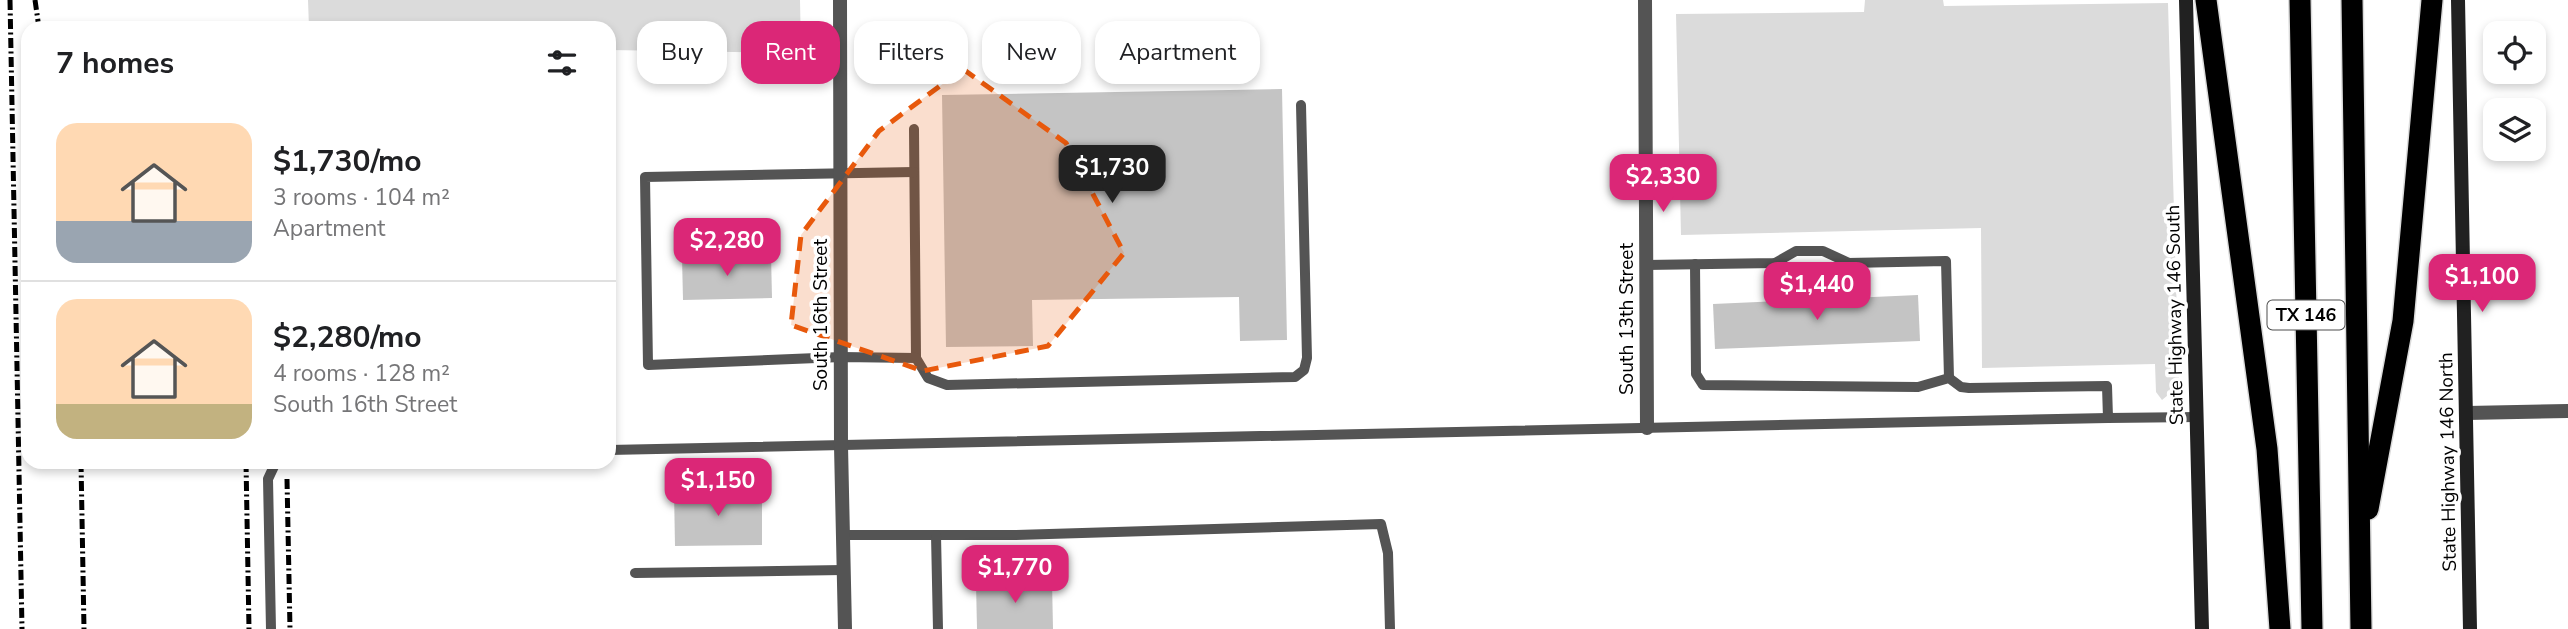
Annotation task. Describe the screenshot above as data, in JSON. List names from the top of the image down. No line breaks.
{"streets":{"highway":["TX 146"],"main road":["State Highway 146 South","State Highway 146 North"],"street":["South 16th Street","South 13th Street"]},"page":{"chip":["Buy","Rent","Filters","New","Apartment"],"heading":"7 homes","list":[{"name":"$1,730/mo","note":"3 rooms · 104 m² · Apartment"},{"name":"$2,280/mo","note":"4 rooms · 128 m² · South 16th Street"}],"price":["$1,730","$2,330","$2,280","$1,100","$1,440","$1,150","$1,770"]}}
